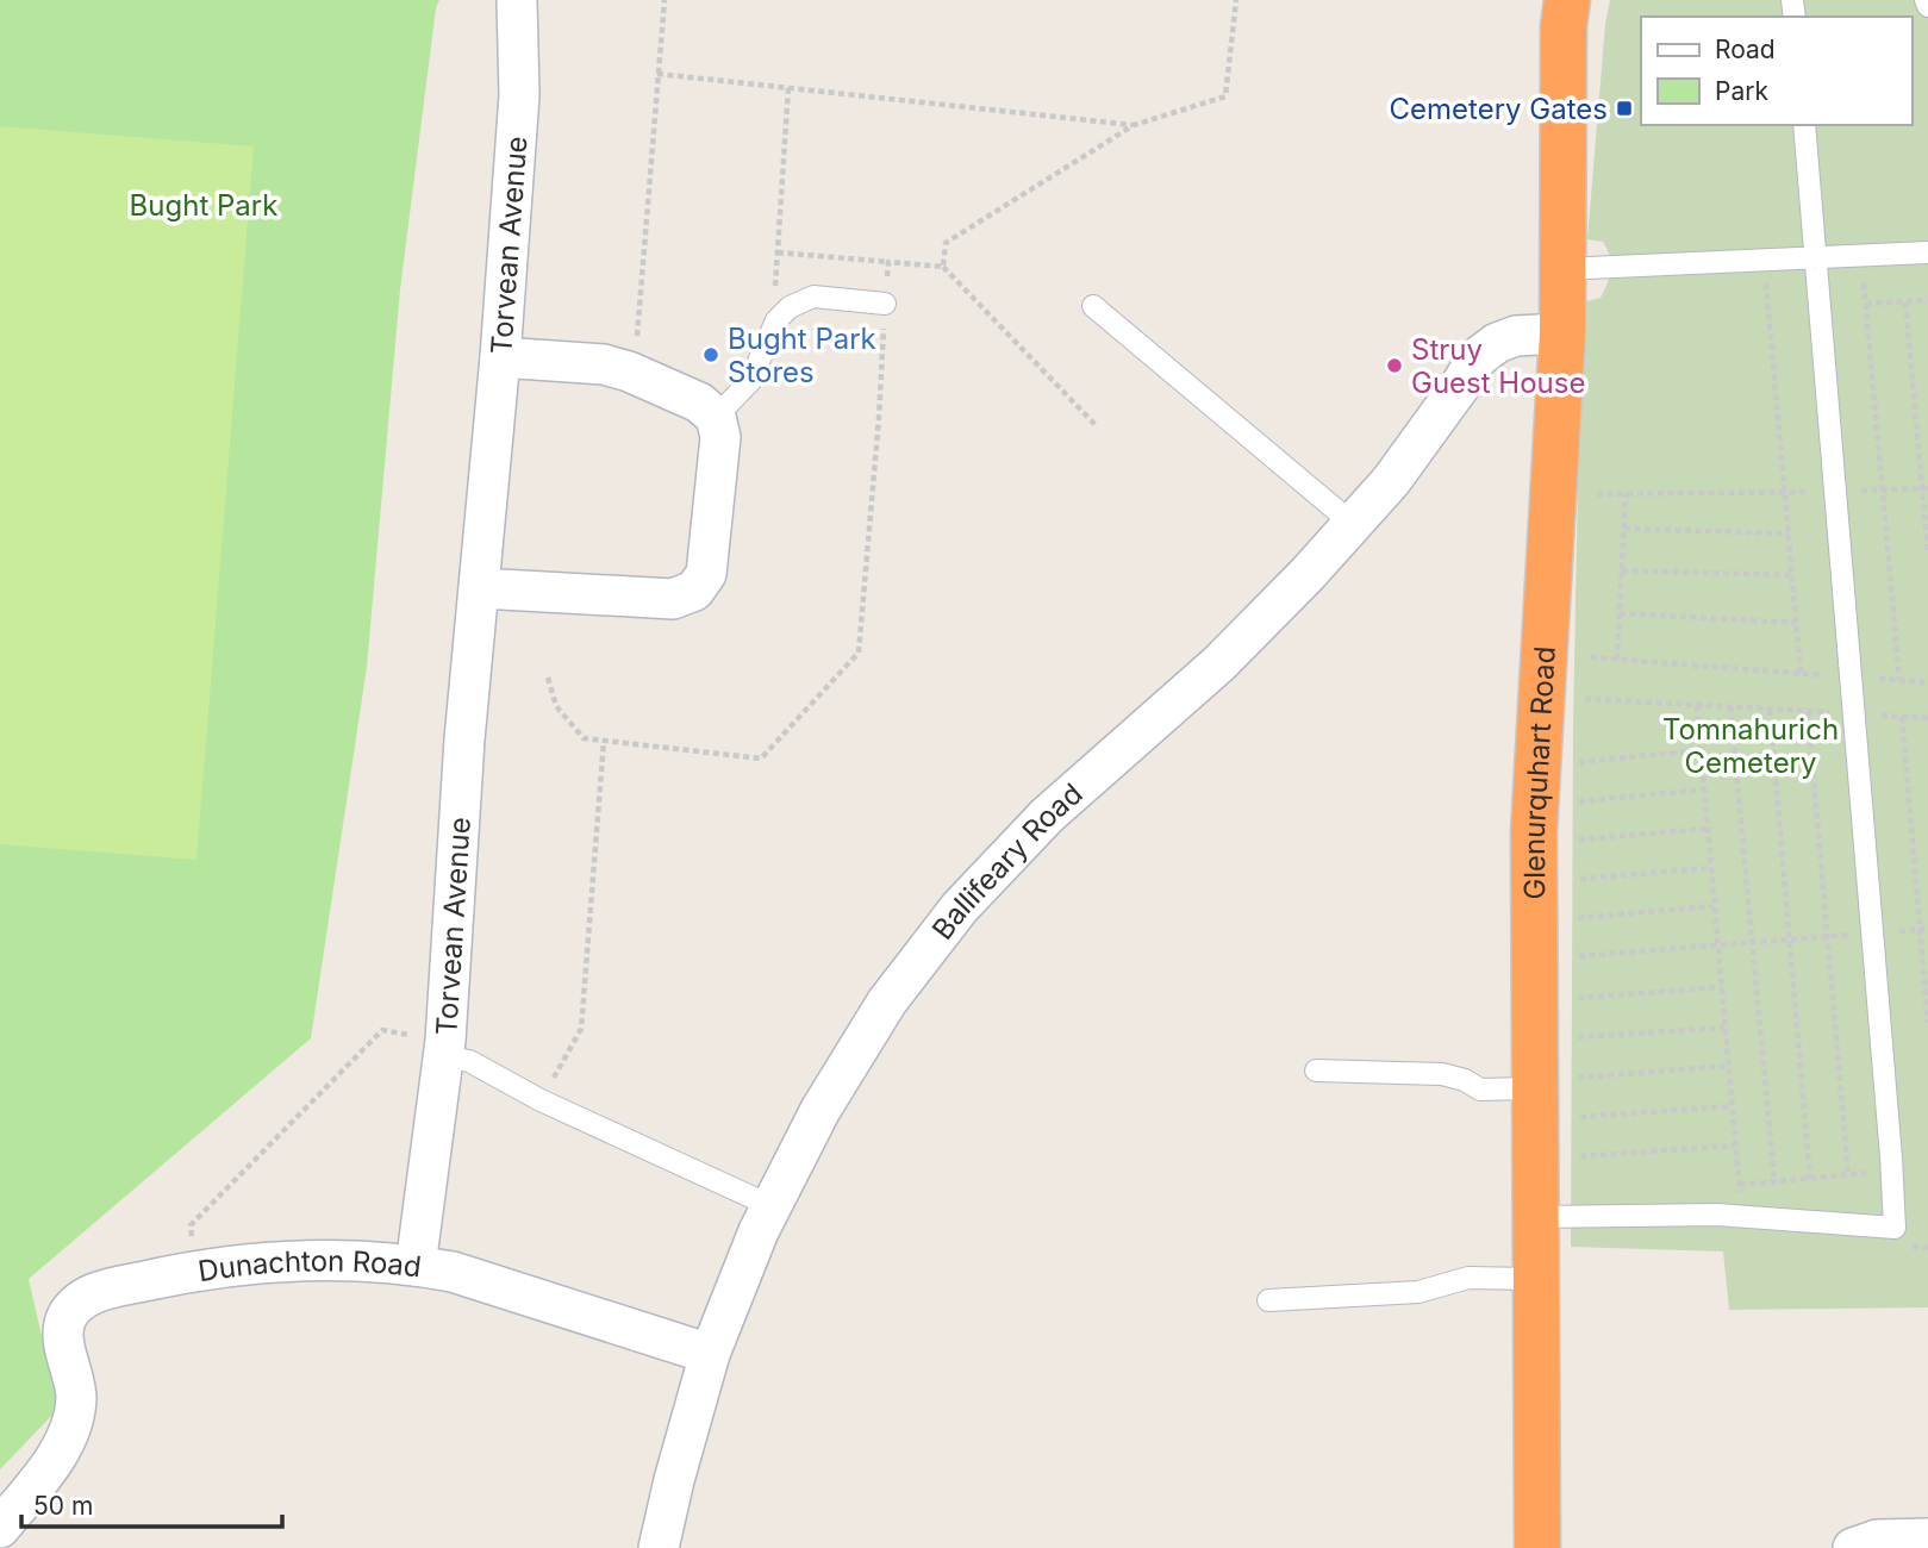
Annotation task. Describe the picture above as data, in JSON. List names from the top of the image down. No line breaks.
{"streets":{"highway":["Glenurquhart Road"],"street":["Torvean Avenue","Ballifeary Road","Dunachton Road"]},"crossings":[["Torvean Avenue","Dunachton Road"],["Glenurquhart Road","Ballifeary Road"],["Ballifeary Road","Dunachton Road"]],"parks":["Bught Park","Tomnahurich Cemetery"],"places":{"transit":["Cemetery Gates"],"other":["Bught Park Stores","Struy Guest House"]},"legend":["Road","Park"],"scale_bar":"50 m"}
